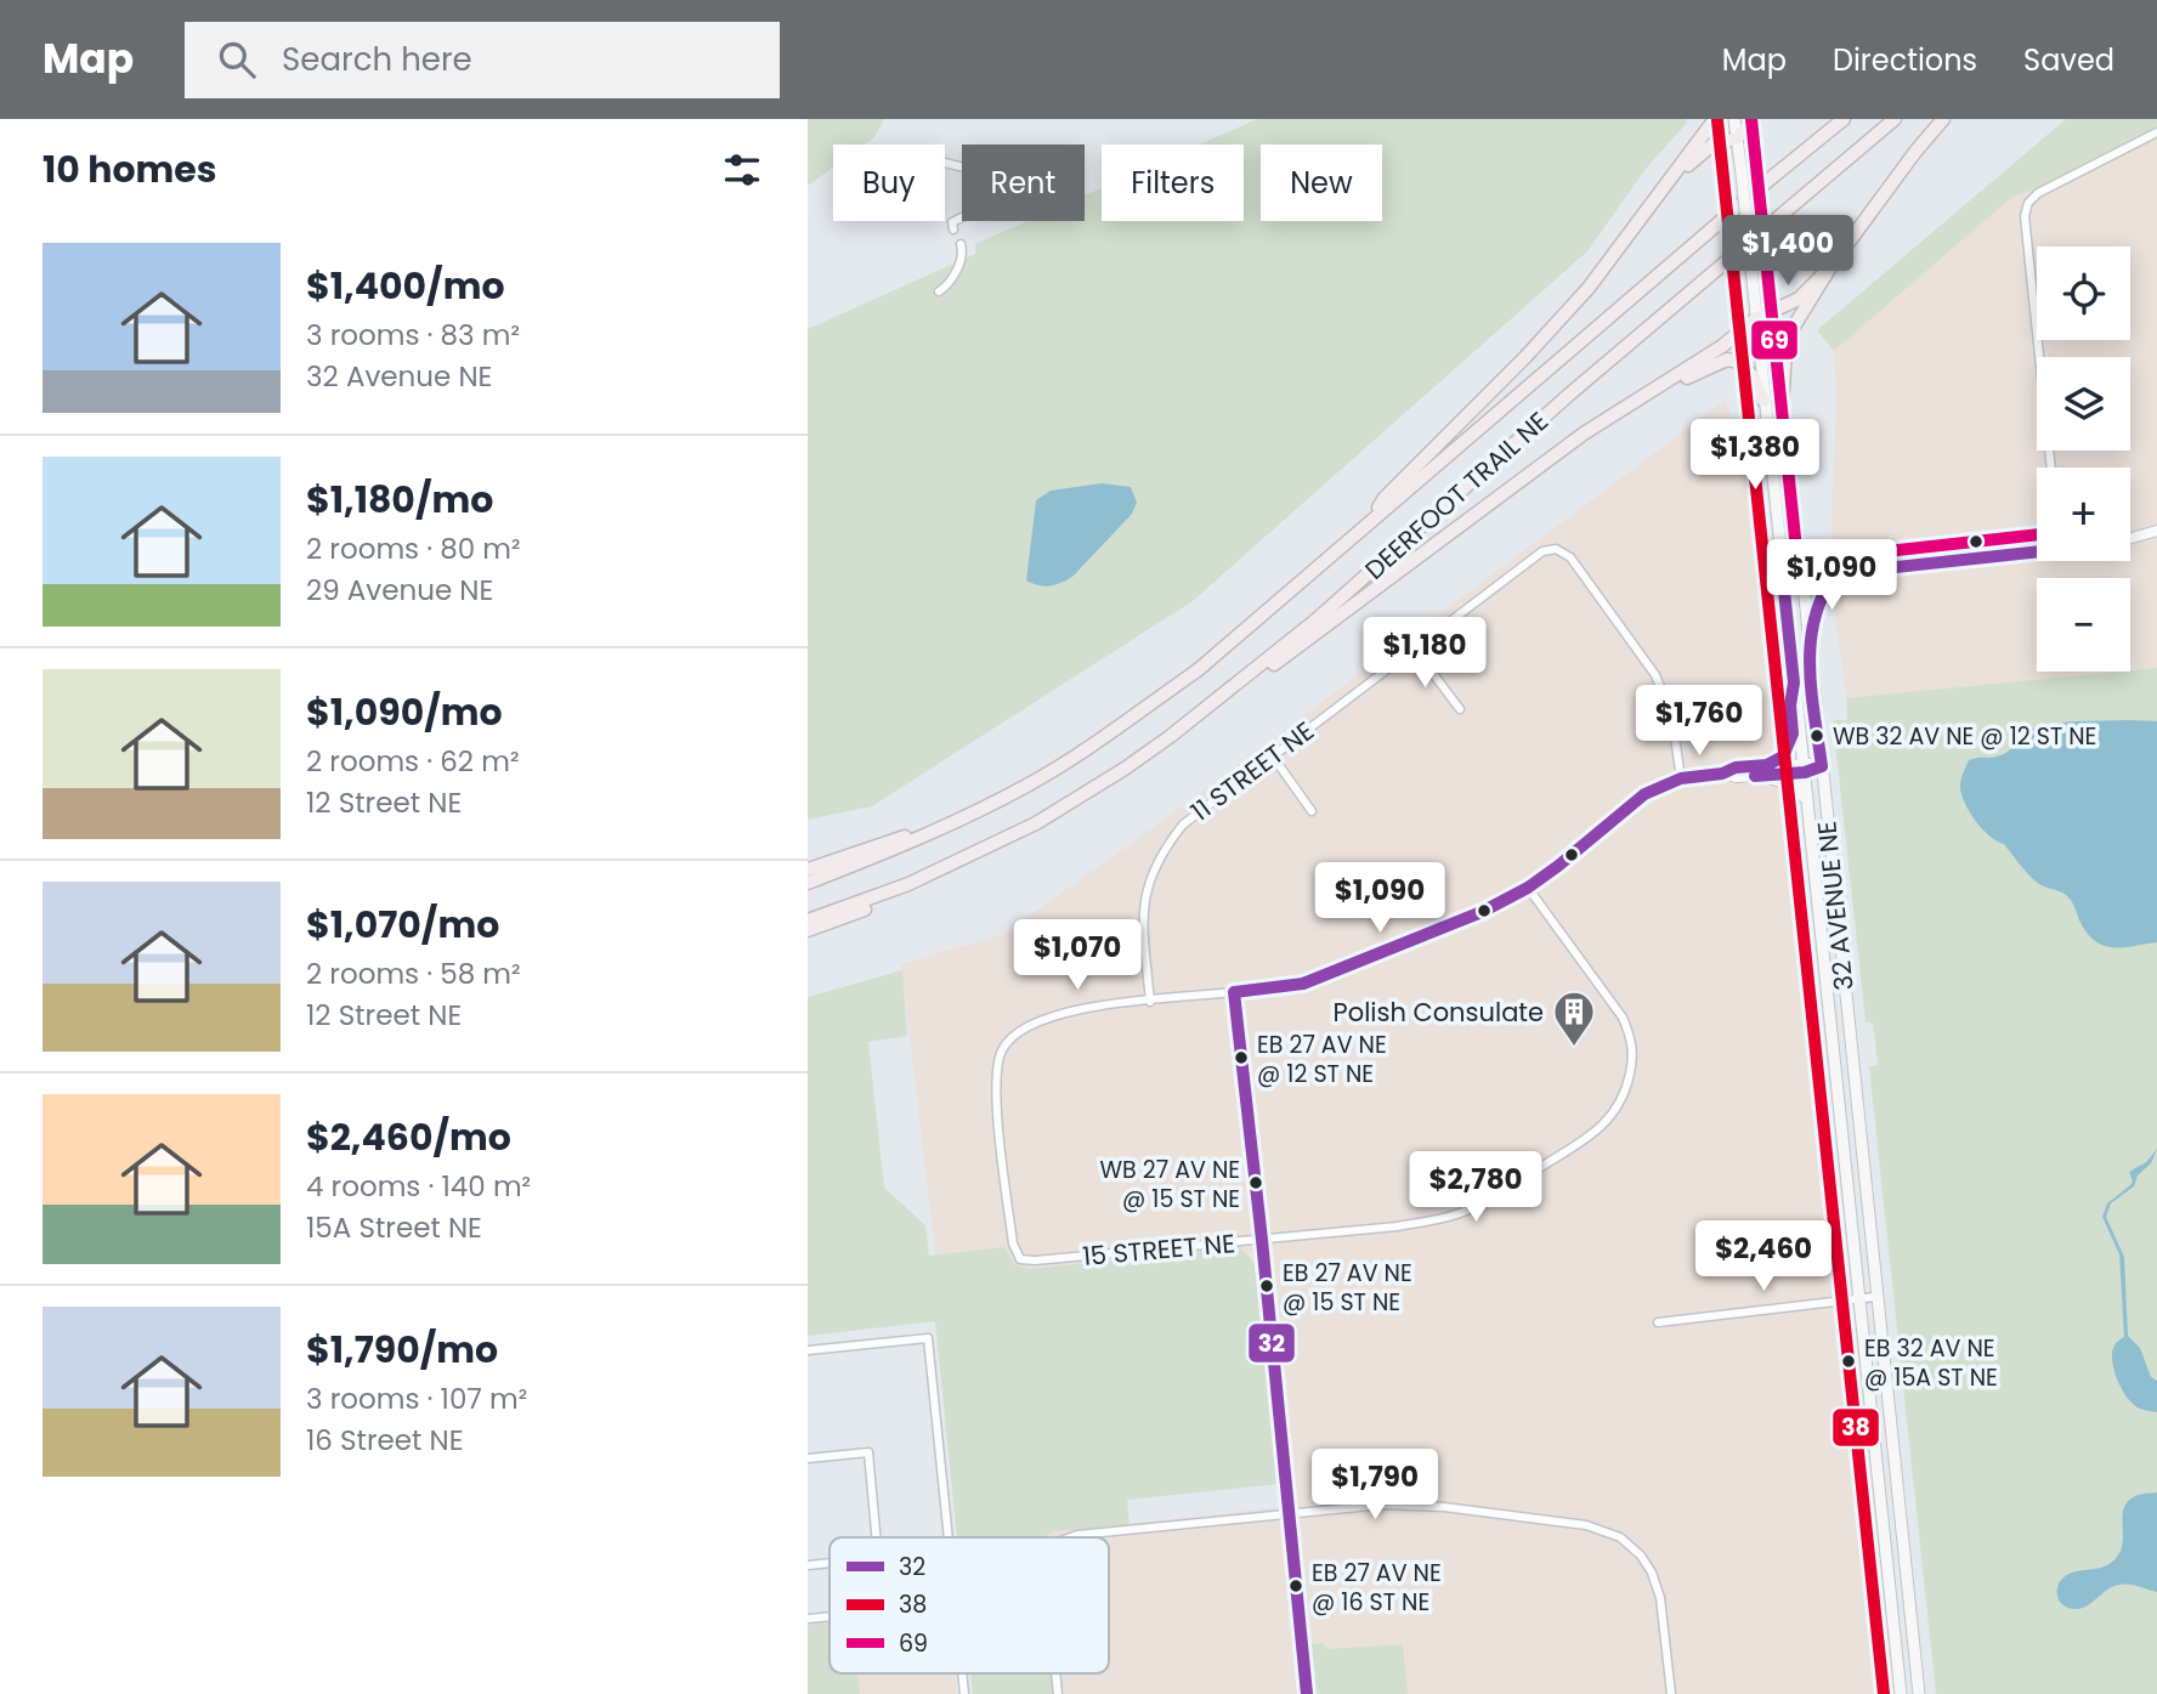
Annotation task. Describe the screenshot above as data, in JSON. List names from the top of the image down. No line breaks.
{"streets":{"highway":["DEERFOOT TRAIL NE"],"main road":["32 AVENUE NE"],"street":["11 STREET NE","15 STREET NE"]},"crossings":[["11 STREET NE","15 STREET NE"]],"places":{"other":["WB 32 AV NE @ 12 ST NE","EB 27 AV NE @ 12 ST NE","WB 27 AV NE @ 15 ST NE","EB 27 AV NE @ 15 ST NE","EB 32 AV NE @ 15A ST NE","EB 27 AV NE @ 16 ST NE"],"building":["Polish Consulate"]},"lines":["transit line 69","transit line 38","transit line 32"],"legend":["32","38","69"],"page":{"header":"Map","search":"Search here","nav":["Map","Directions","Saved"],"heading":"10 homes","chip":["Buy","Rent","Filters","New"],"price":["$1,400","$1,380","$1,090","$1,180","$1,760","$1,090","$1,070","$2,780","$2,460","$1,790"],"list":[{"name":"$1,400/mo","note":"3 rooms · 83 m² · 32 Avenue NE"},{"name":"$1,180/mo","note":"2 rooms · 80 m² · 29 Avenue NE"},{"name":"$1,090/mo","note":"2 rooms · 62 m² · 12 Street NE"},{"name":"$1,070/mo","note":"2 rooms · 58 m² · 12 Street NE"},{"name":"$2,460/mo","note":"4 rooms · 140 m² · 15A Street NE"},{"name":"$1,790/mo","note":"3 rooms · 107 m² · 16 Street NE"}],"map_buttons":["+","−"]}}
